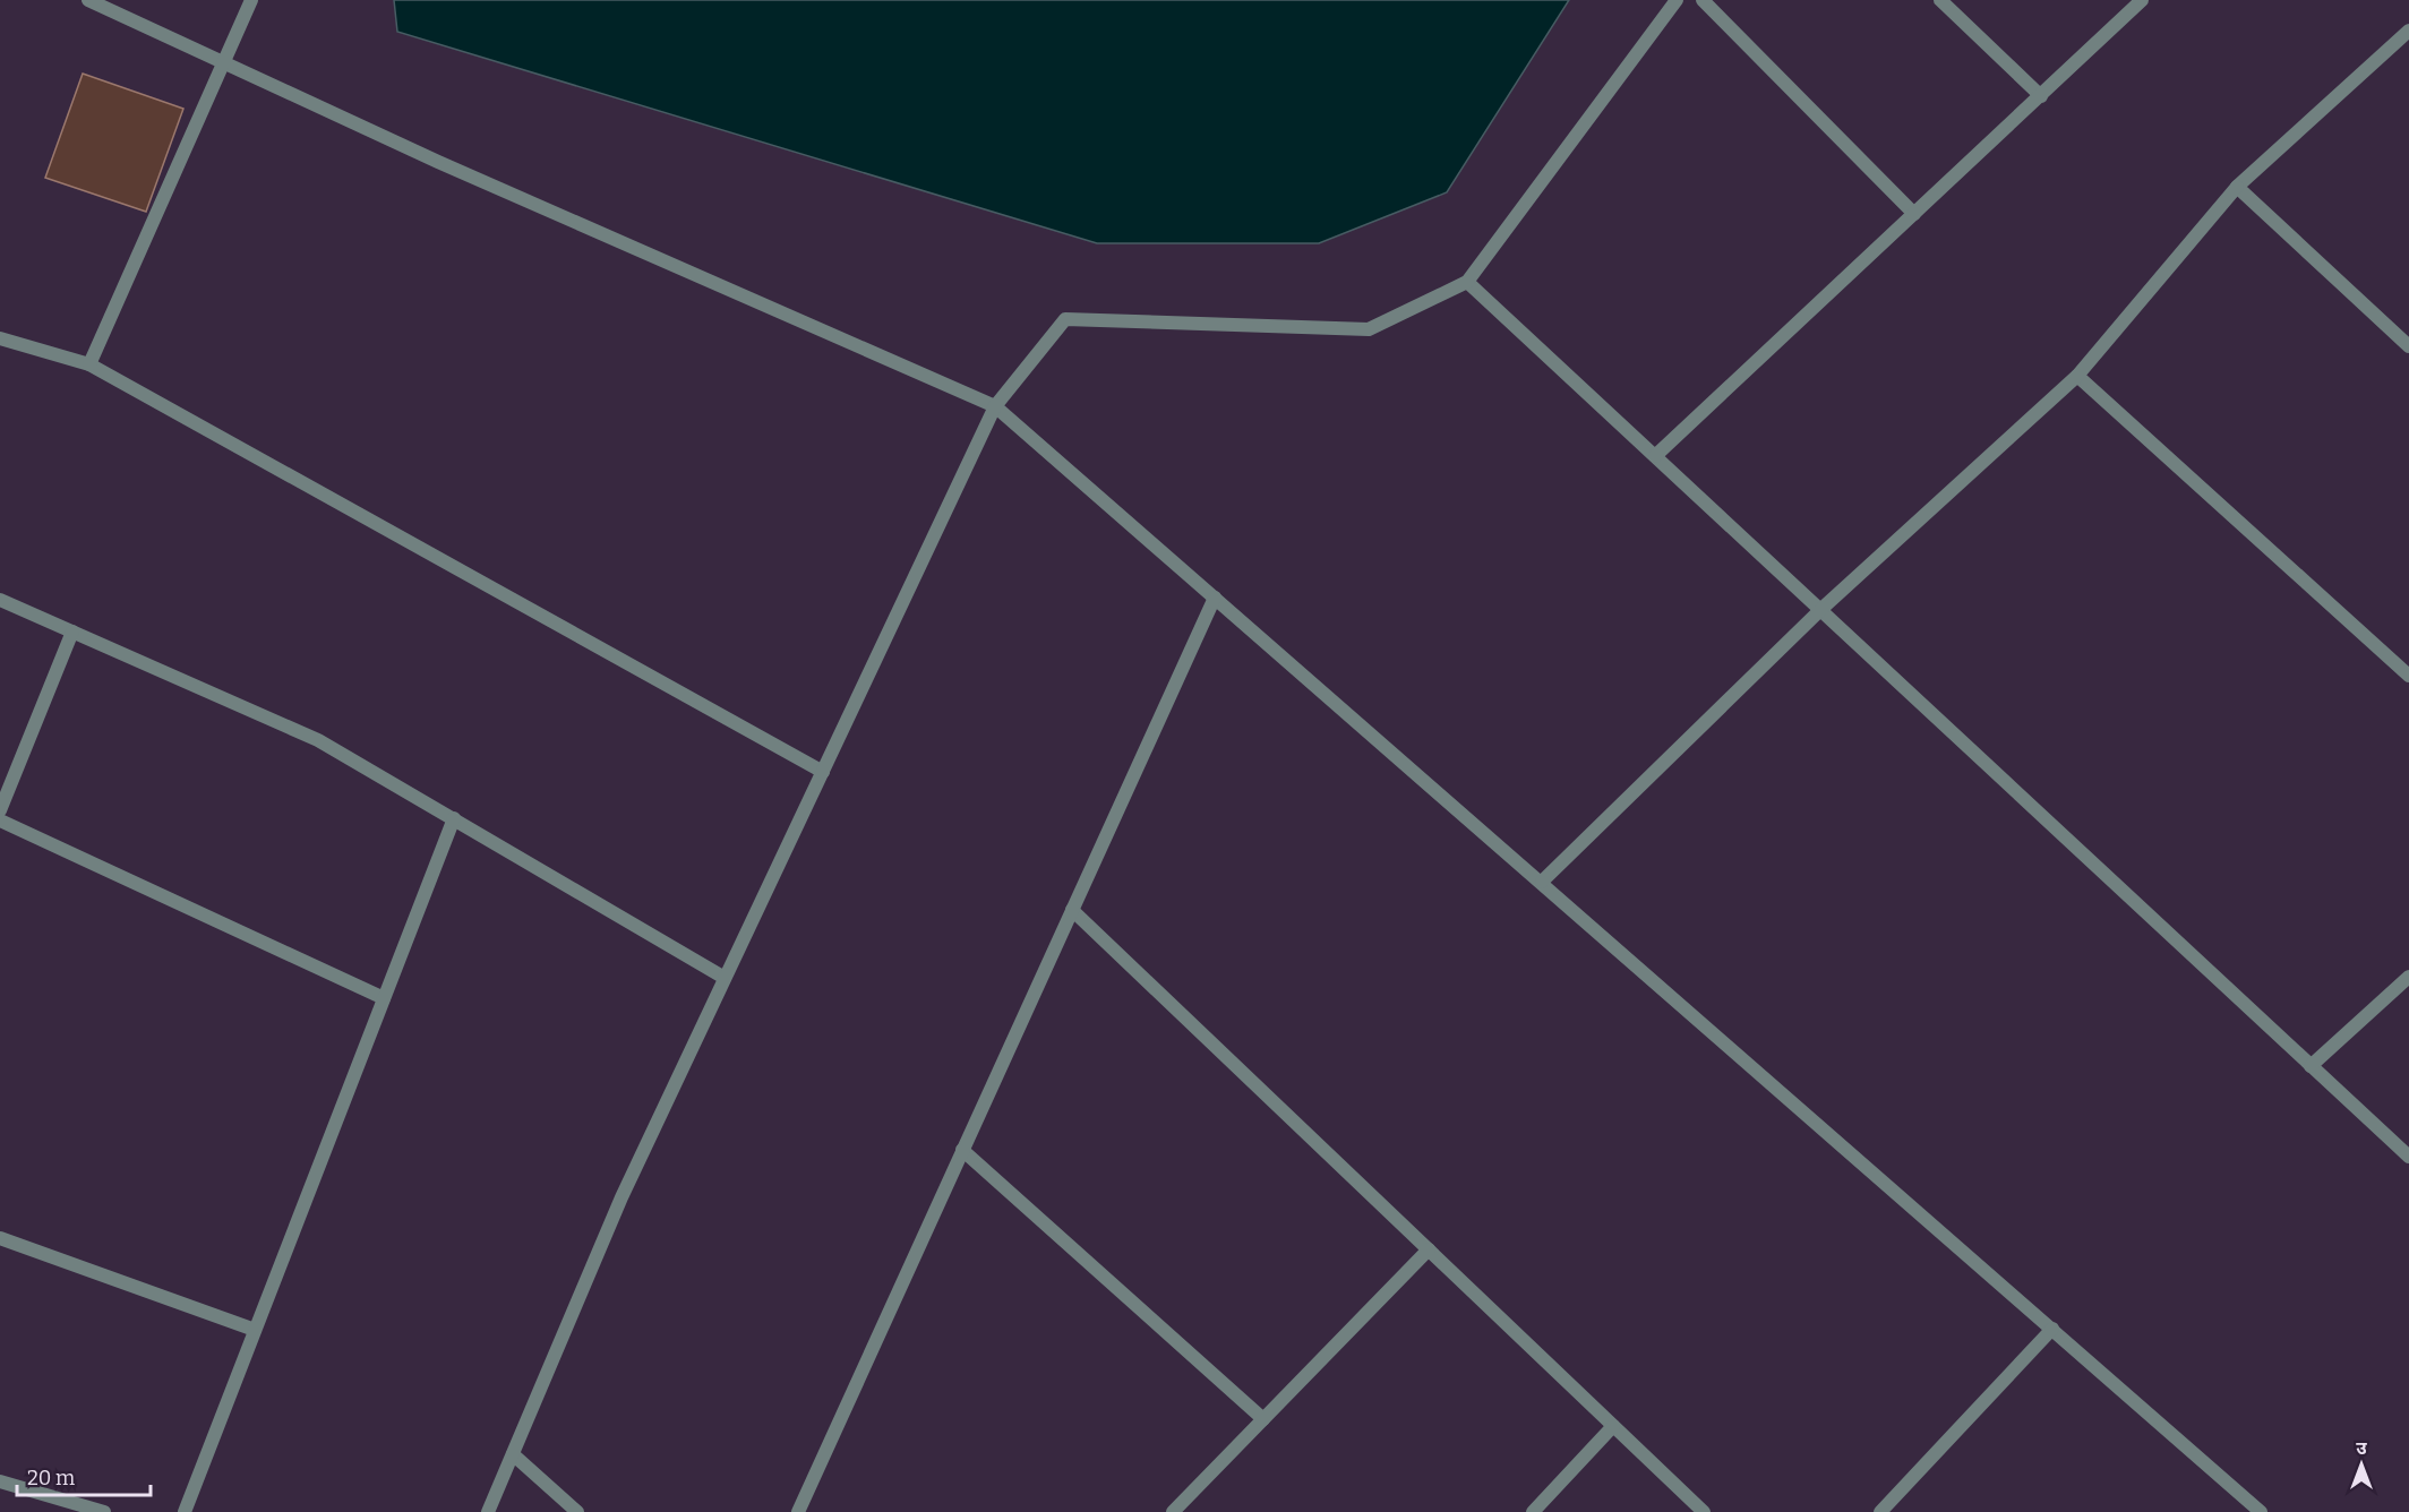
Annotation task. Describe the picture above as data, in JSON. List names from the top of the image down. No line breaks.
{"scale_bar":"20 m","north":"top"}
